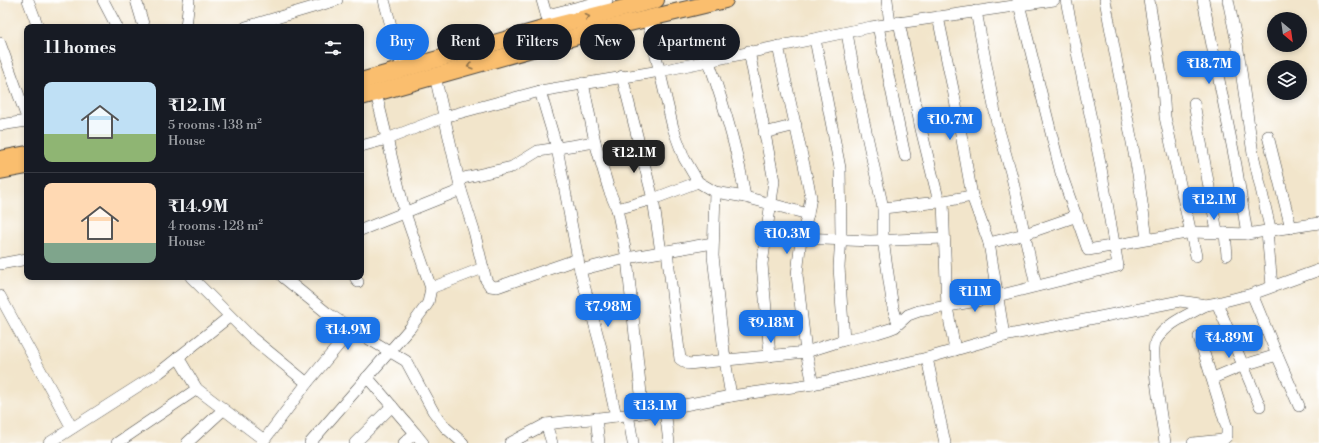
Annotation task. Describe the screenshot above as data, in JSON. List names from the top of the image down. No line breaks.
{"north":"bottom right","page":{"chip":["Buy","Rent","Filters","New","Apartment"],"heading":"11 homes","price":["₹18.7M","₹10.7M","₹12.1M","₹12.1M","₹10.3M","₹11M","₹7.98M","₹9.18M","₹14.9M","₹4.89M","₹13.1M"],"list":[{"name":"₹12.1M","note":"5 rooms · 138 m² · House"},{"name":"₹14.9M","note":"4 rooms · 128 m² · House"}]}}
